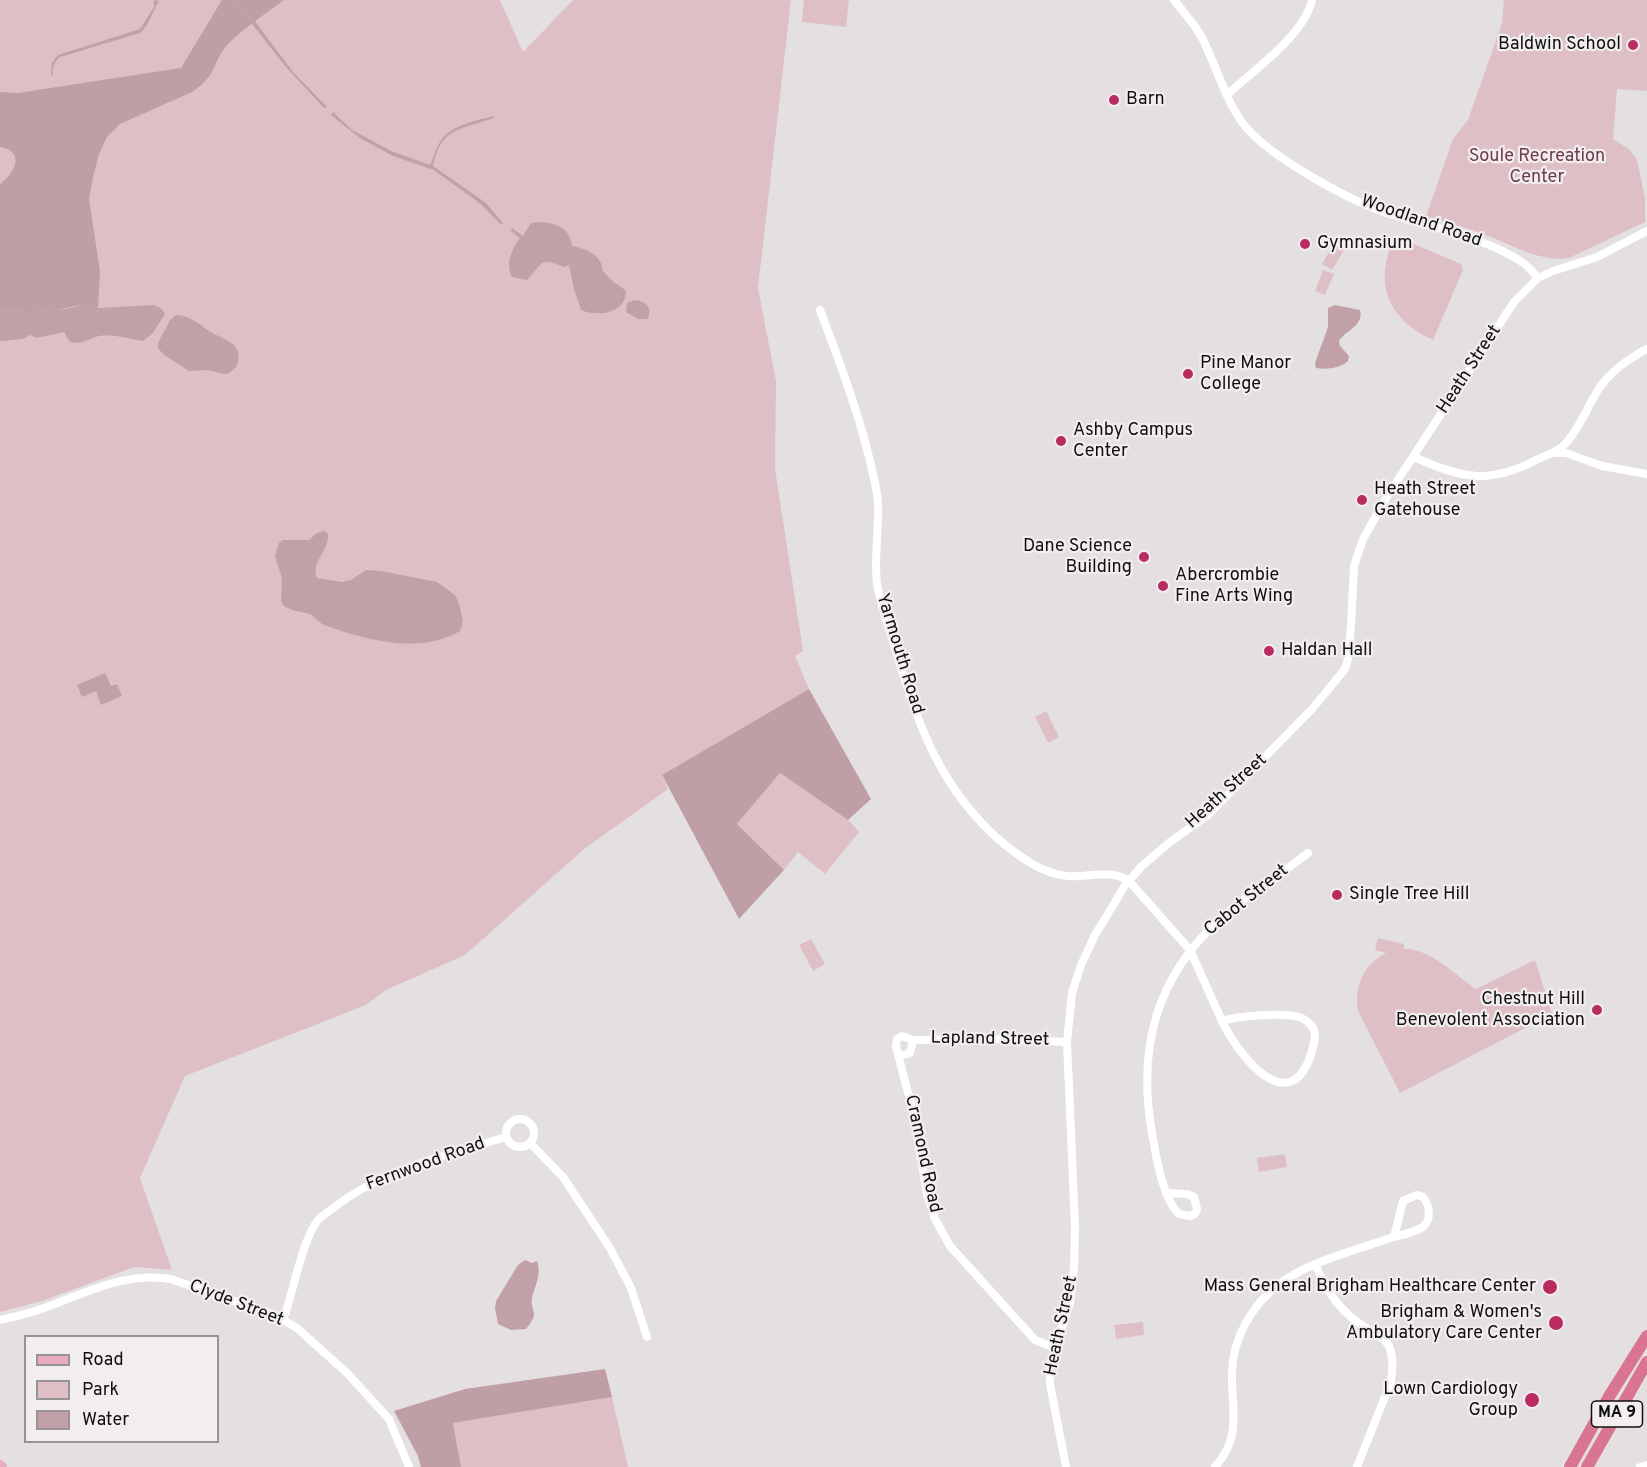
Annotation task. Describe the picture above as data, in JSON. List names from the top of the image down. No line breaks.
{"streets":{"highway":["MA 9"],"street":["Woodland Road","Heath Street","Yarmouth Road","Cabot Street","Lapland Street","Cramond Road","Fernwood Road","Clyde Street"]},"crossings":[["Woodland Road","Heath Street"],["Heath Street","Yarmouth Road"],["Heath Street","Lapland Street"],["Heath Street","Cramond Road"],["Lapland Street","Cramond Road"],["Fernwood Road","Clyde Street"]],"parks":["Soule Recreation Center"],"places":["Baldwin School","Barn","Gymnasium","Pine Manor College","Ashby Campus Center","Heath Street Gatehouse","Dane Science Building","Abercrombie Fine Arts Wing","Haldan Hall","Single Tree Hill","Chestnut Hill Benevolent Association","Mass General Brigham Healthcare Center","Brigham & Women's Ambulatory Care Center","Lown Cardiology Group"],"legend":["Road","Park","Water"]}
